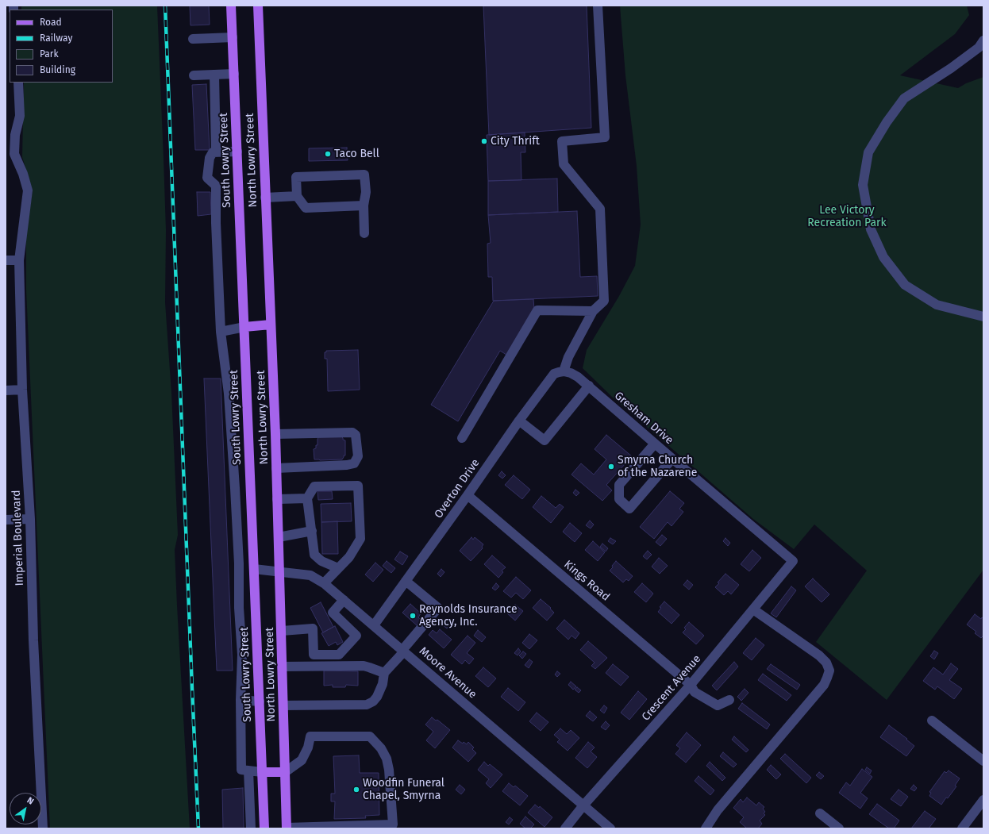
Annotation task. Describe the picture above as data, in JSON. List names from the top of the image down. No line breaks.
{"streets":{"main road":["South Lowry Street","North Lowry Street"],"street":["Gresham Drive","Overton Drive","Imperial Boulevard","Kings Road","Moore Avenue","Crescent Avenue"]},"crossings":[["South Lowry Street","Moore Avenue"],["North Lowry Street","Moore Avenue"],["Gresham Drive","Overton Drive"],["Gresham Drive","Crescent Avenue"],["Overton Drive","Kings Road"],["Overton Drive","Moore Avenue"],["Kings Road","Crescent Avenue"],["Moore Avenue","Crescent Avenue"]],"parks":["Lee Victory Recreation Park"],"places":["City Thrift","Taco Bell","Smyrna Church of the Nazarene","Reynolds Insurance Agency, Inc.","Woodfin Funeral Chapel, Smyrna"],"legend":["Road","Railway","Park","Building"],"north":"top right"}
